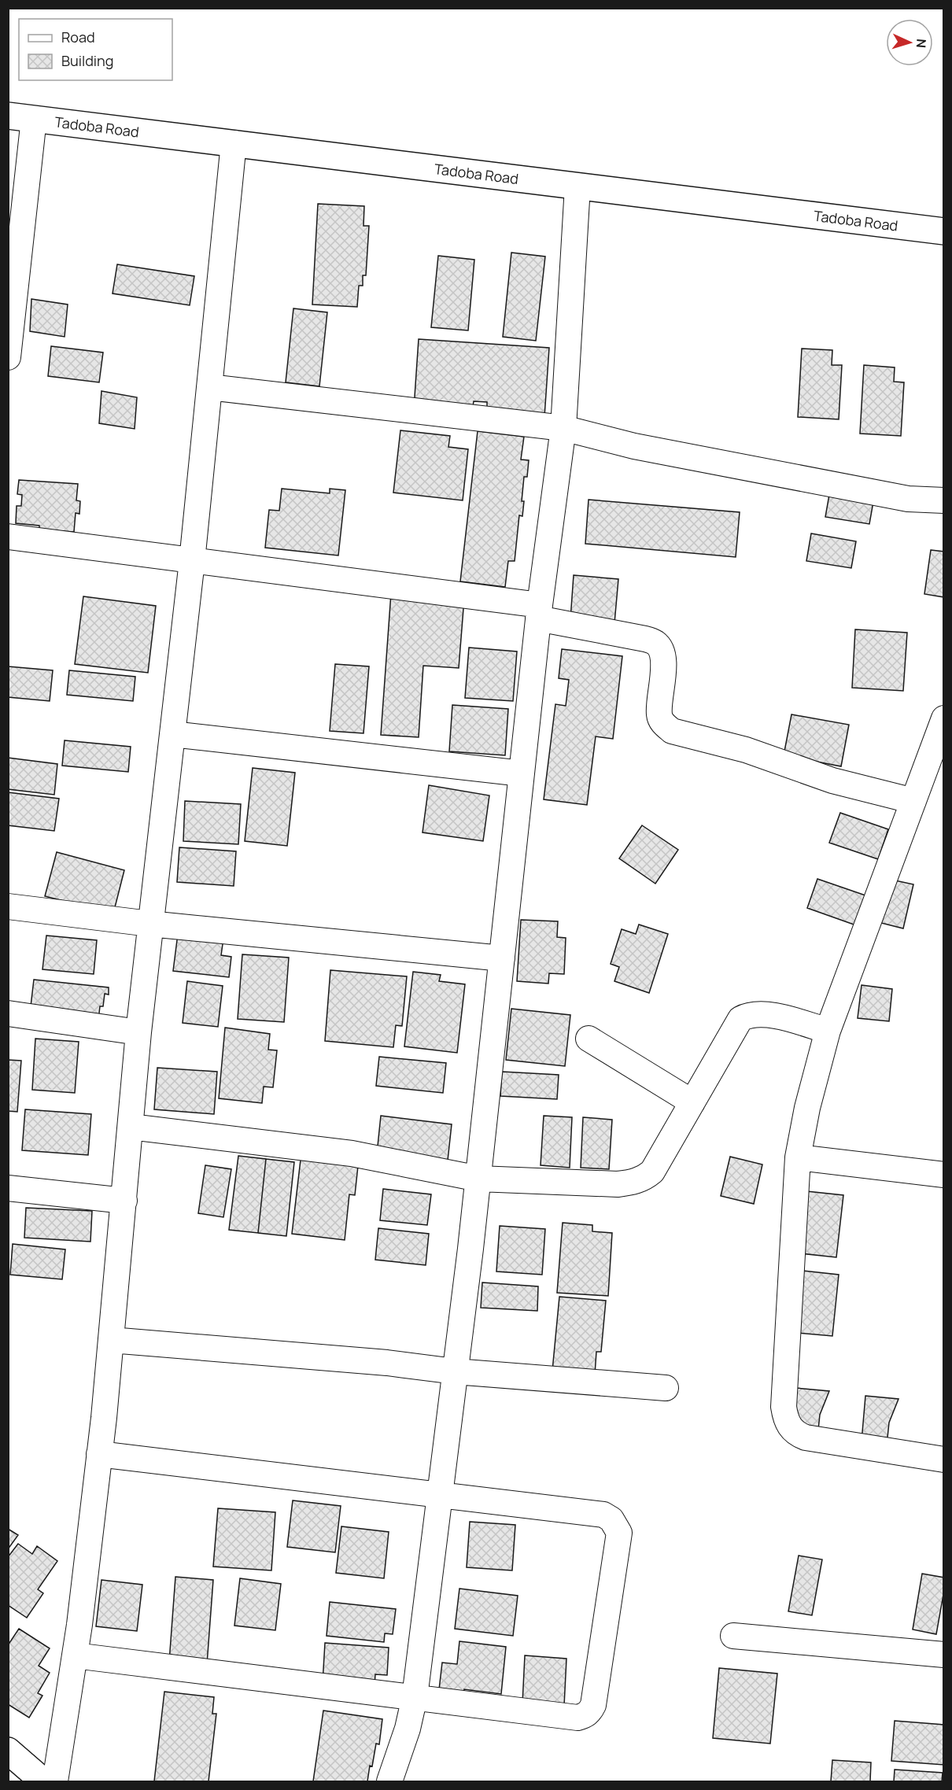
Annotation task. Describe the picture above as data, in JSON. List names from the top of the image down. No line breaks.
{"streets":{"main road":["Tadoba Road"]},"legend":["Road","Building"],"north":"right"}
